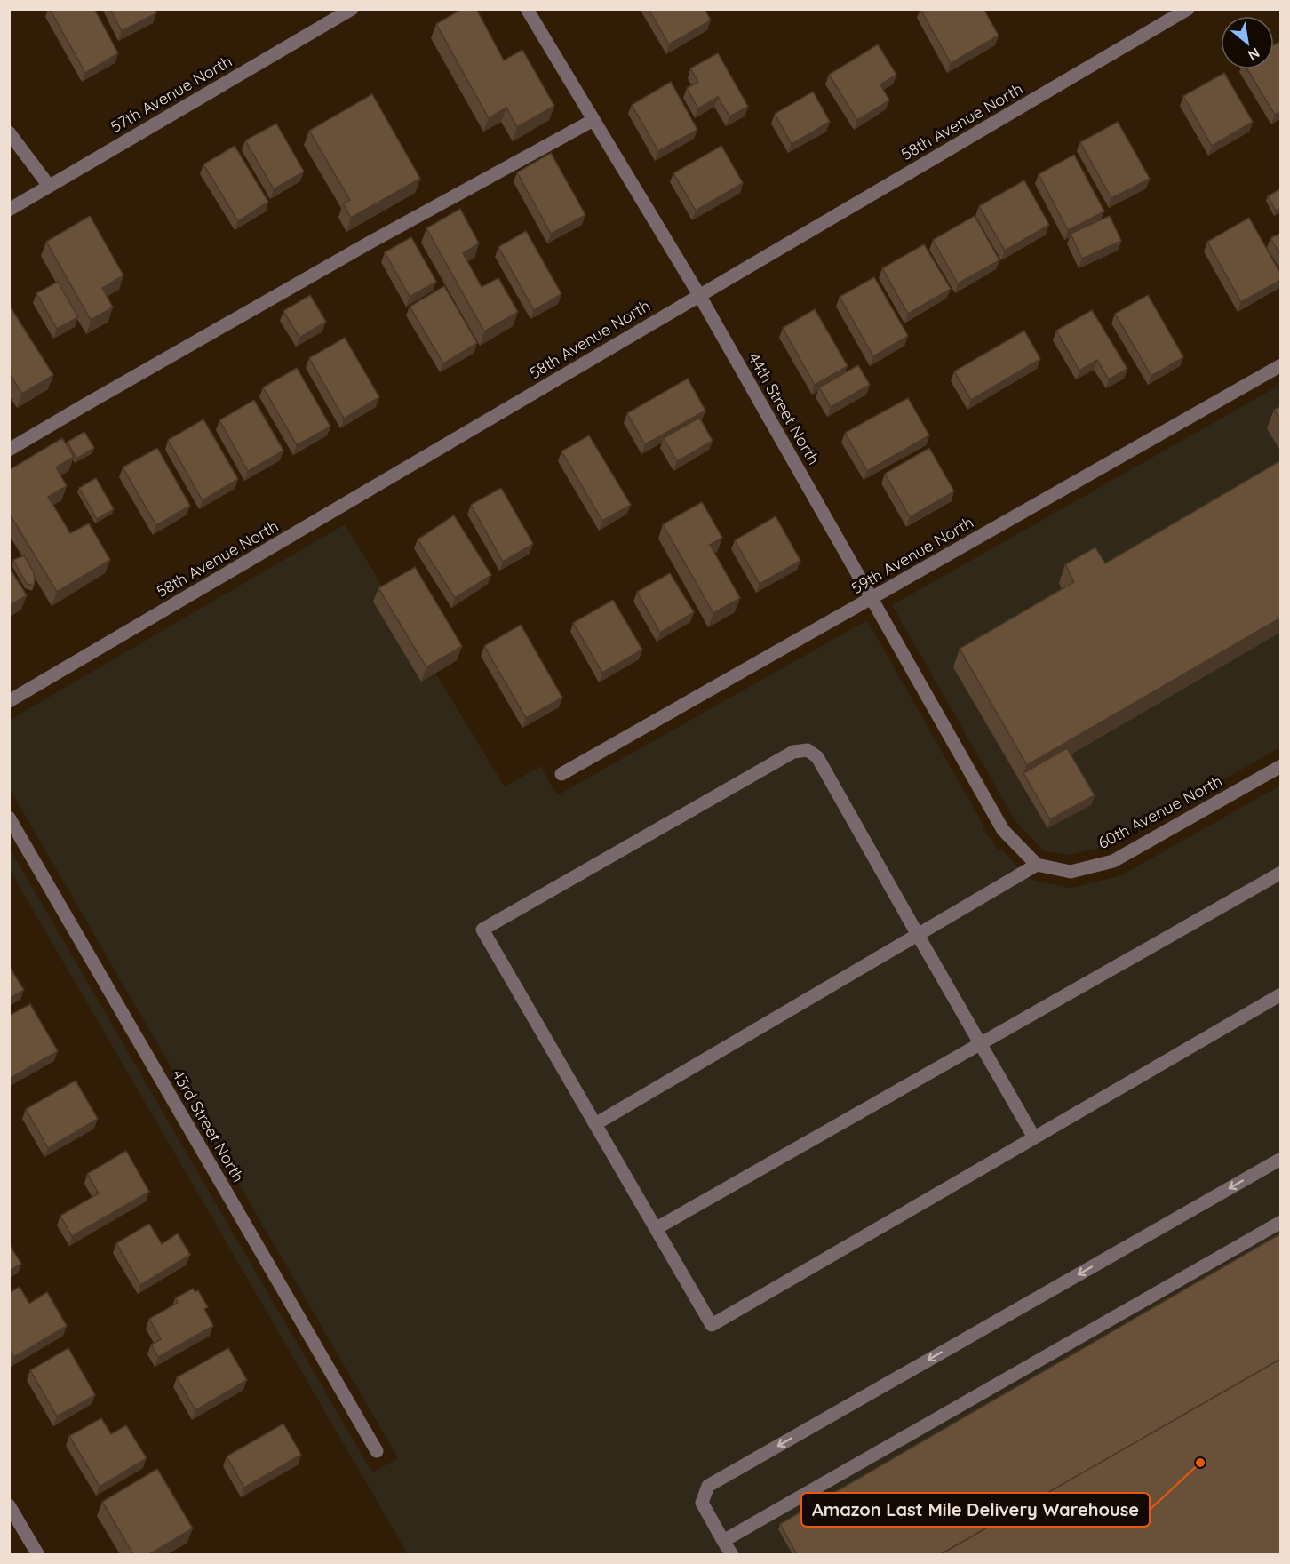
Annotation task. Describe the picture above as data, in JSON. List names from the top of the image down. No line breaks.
{"streets":{"street":["57th Avenue North","58th Avenue North","44th Street North","59th Avenue North","60th Avenue North","43rd Street North"]},"crossings":[["58th Avenue North","44th Street North"],["44th Street North","59th Avenue North"],["44th Street North","60th Avenue North"]],"places":["Amazon Last Mile Delivery Warehouse"],"north":"bottom right"}
